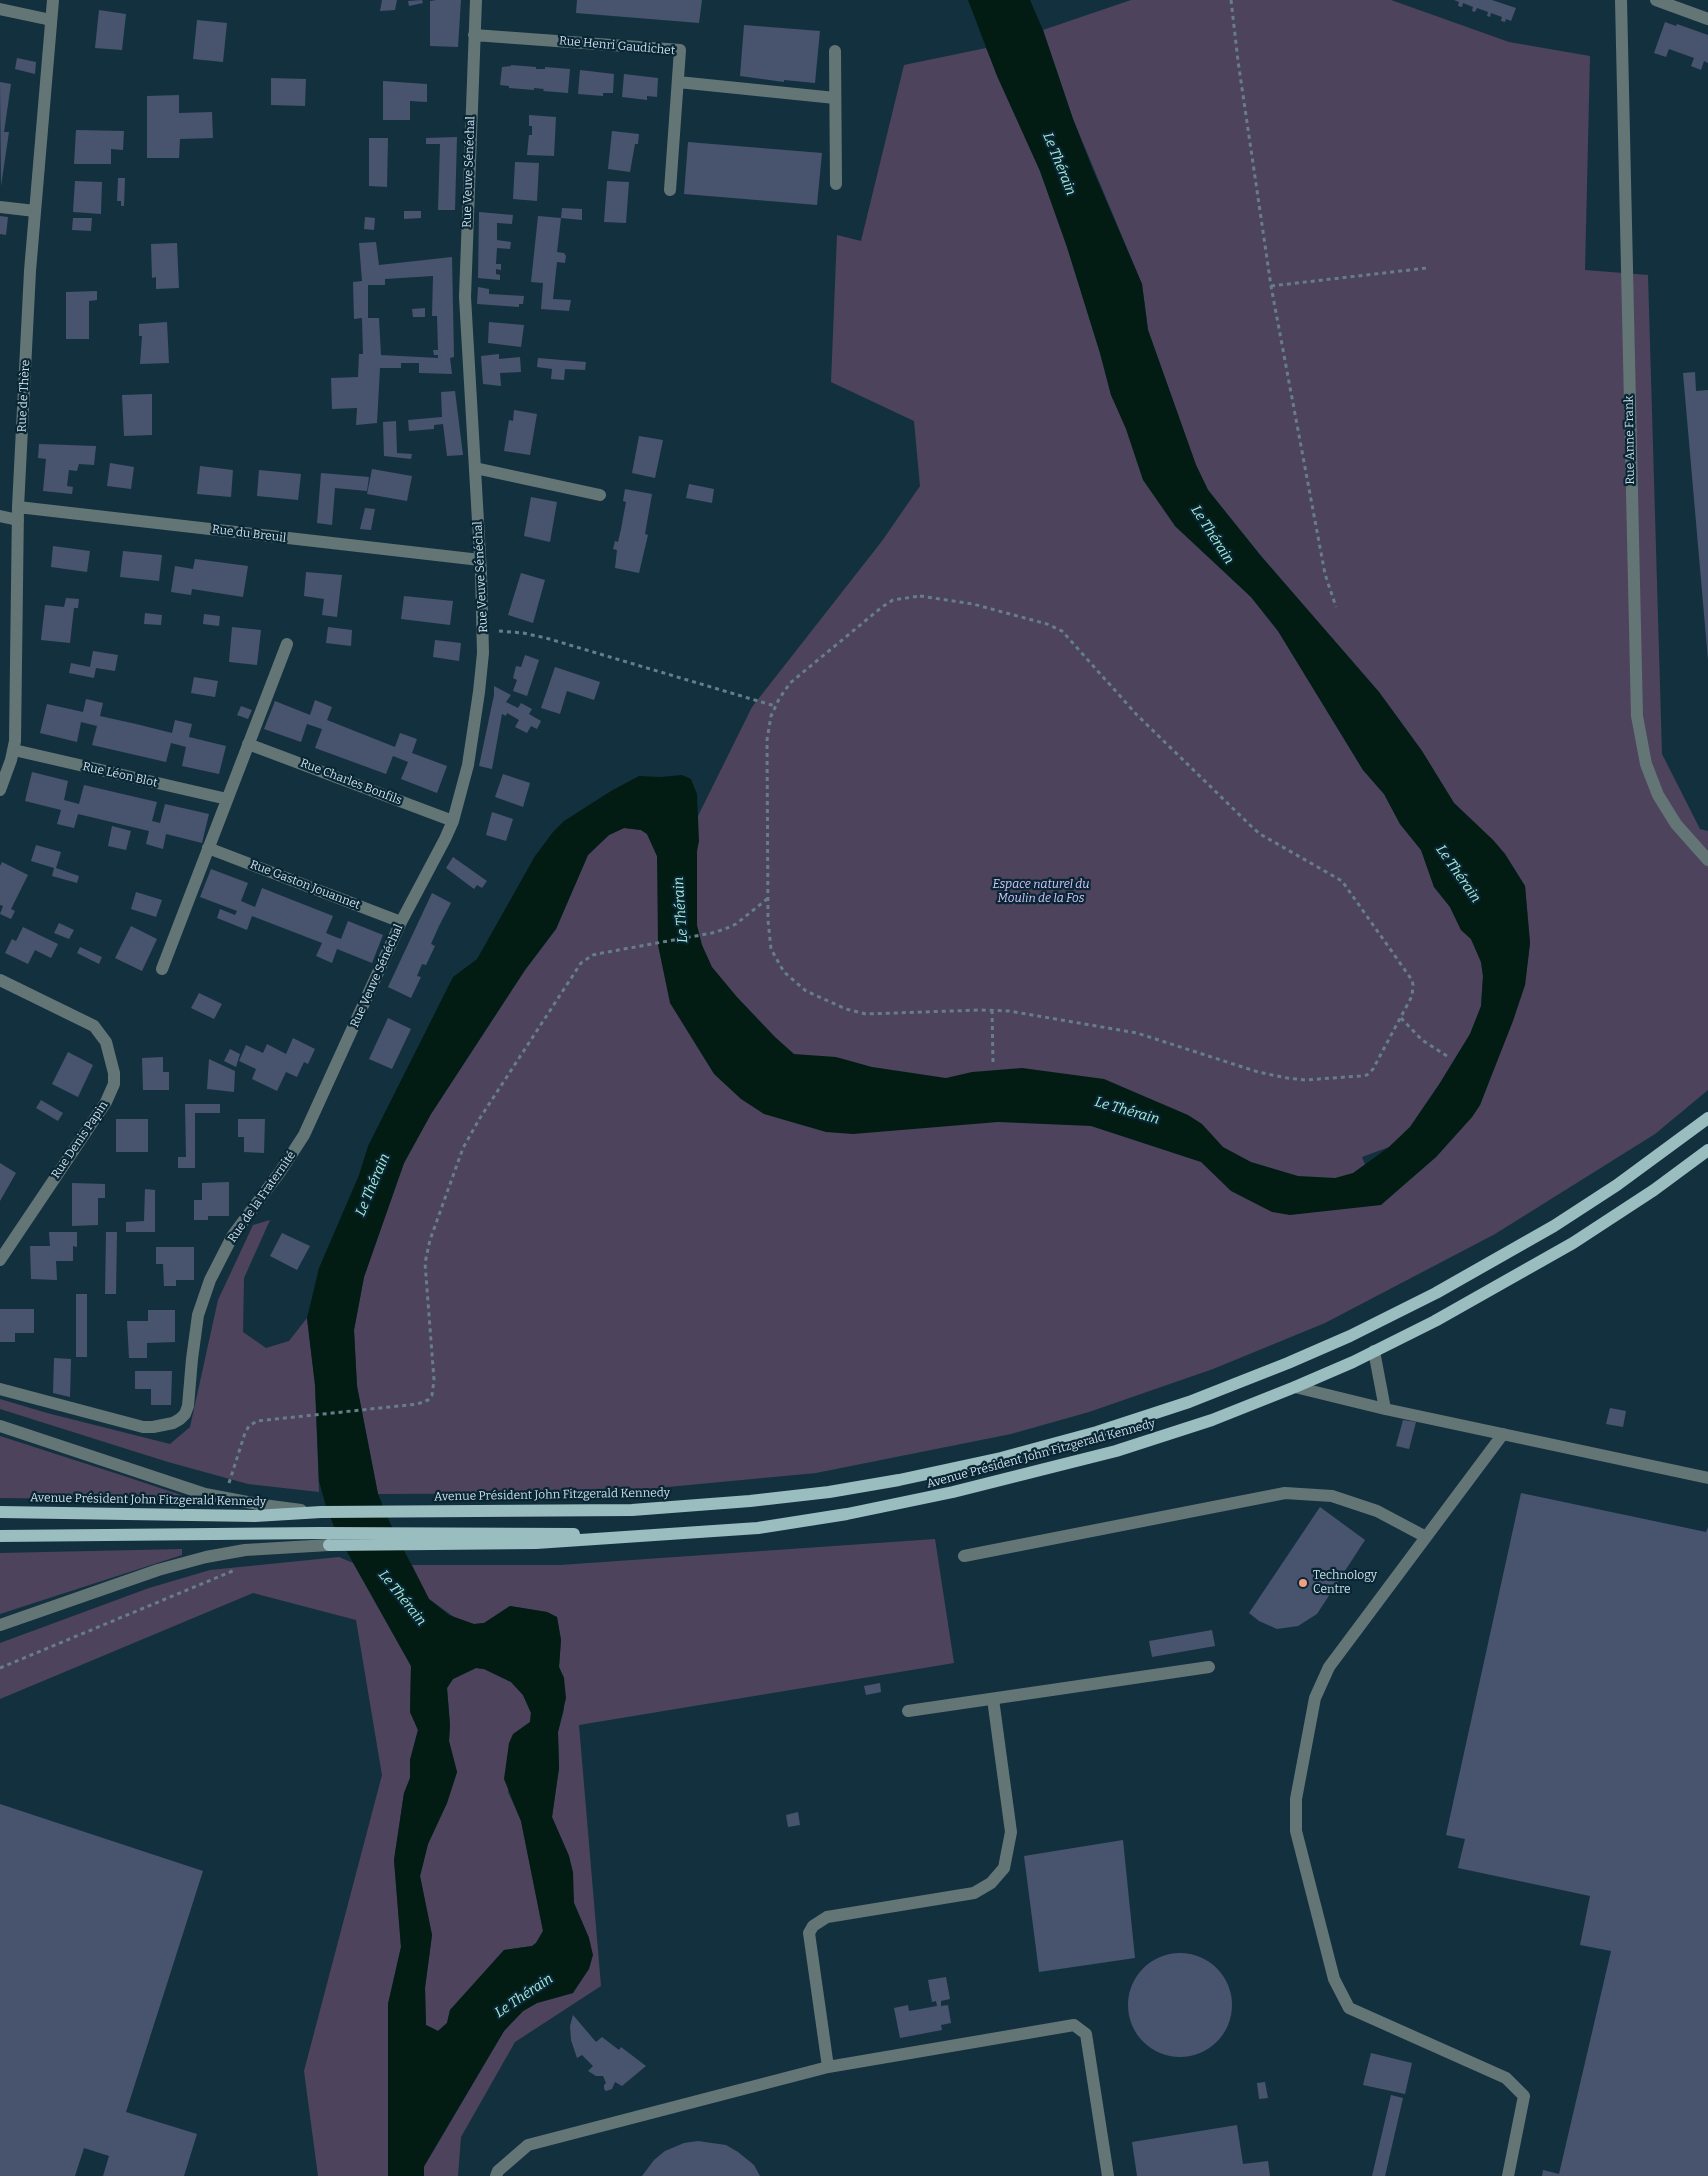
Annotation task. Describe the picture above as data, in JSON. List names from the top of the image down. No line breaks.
{"streets":{"main road":["Avenue Président John Fitzgerald Kennedy"],"street":["Rue Henri Gaudichet","Rue Veuve Sénéchal","Rue de Thère","Rue Anne Frank","Rue du Breuil","Rue Léon Blot","Rue Charles Bonfils","Rue Gaston Jouannet","Rue Denis Papin","Rue de la Fraternité"]},"crossings":[["Rue Henri Gaudichet","Rue Veuve Sénéchal"],["Rue Veuve Sénéchal","Rue du Breuil"],["Rue Veuve Sénéchal","Rue Charles Bonfils"],["Rue Veuve Sénéchal","Rue Gaston Jouannet"],["Rue Veuve Sénéchal","Rue de la Fraternité"],["Rue de Thère","Rue du Breuil"],["Rue de Thère","Rue Léon Blot"]],"water":["Le Thérain"],"parks":["Espace naturel du Moulin de la Fos"],"places":["Technology Centre"]}
